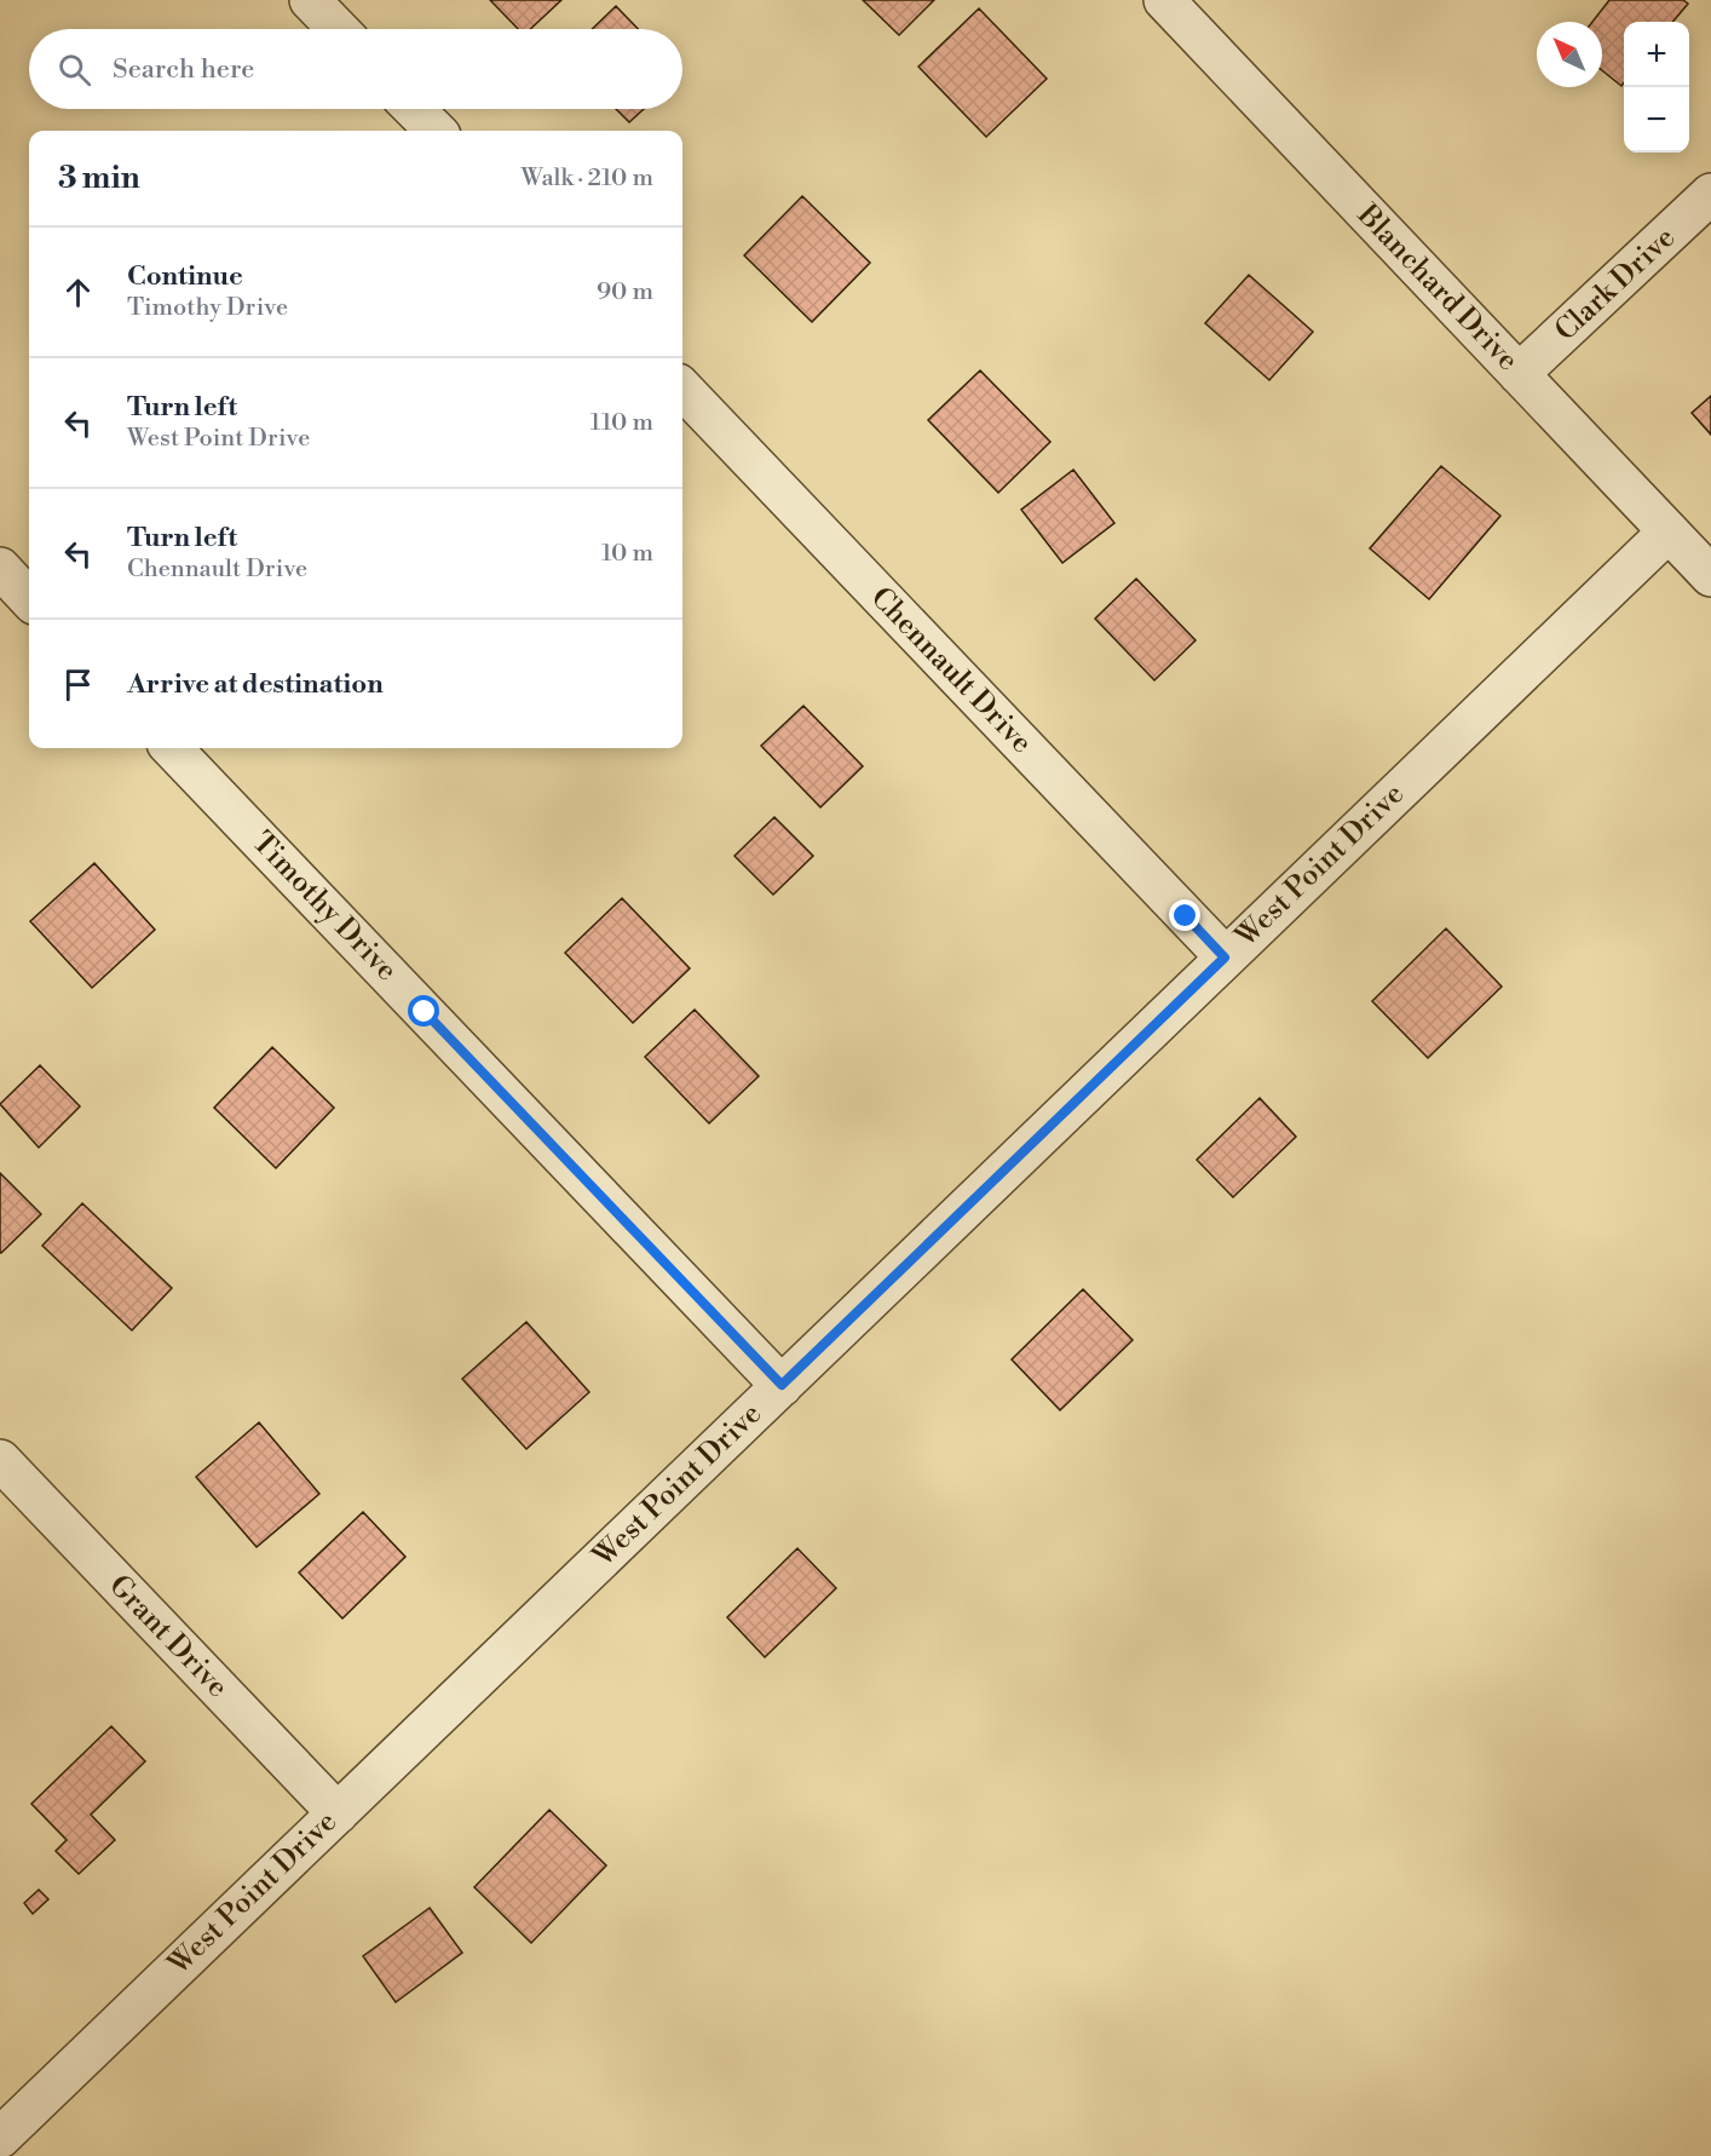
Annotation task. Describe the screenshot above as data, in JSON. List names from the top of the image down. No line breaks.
{"streets":{"street":["Clark Drive","Blanchard Drive","Chennault Drive","West Point Drive","Timothy Drive","Grant Drive"]},"crossings":[["Clark Drive","Blanchard Drive"],["Blanchard Drive","West Point Drive"],["Chennault Drive","West Point Drive"],["West Point Drive","Timothy Drive"],["West Point Drive","Grant Drive"]],"north":"top left","page":{"map_buttons":["+","−"],"search":"Search here","heading":["3 min","Walk · 210 m"],"list":[["Continue","Timothy Drive","90 m"],["Turn left","West Point Drive","110 m"],["Turn left","Chennault Drive","10 m"],"Arrive at destination"]}}
